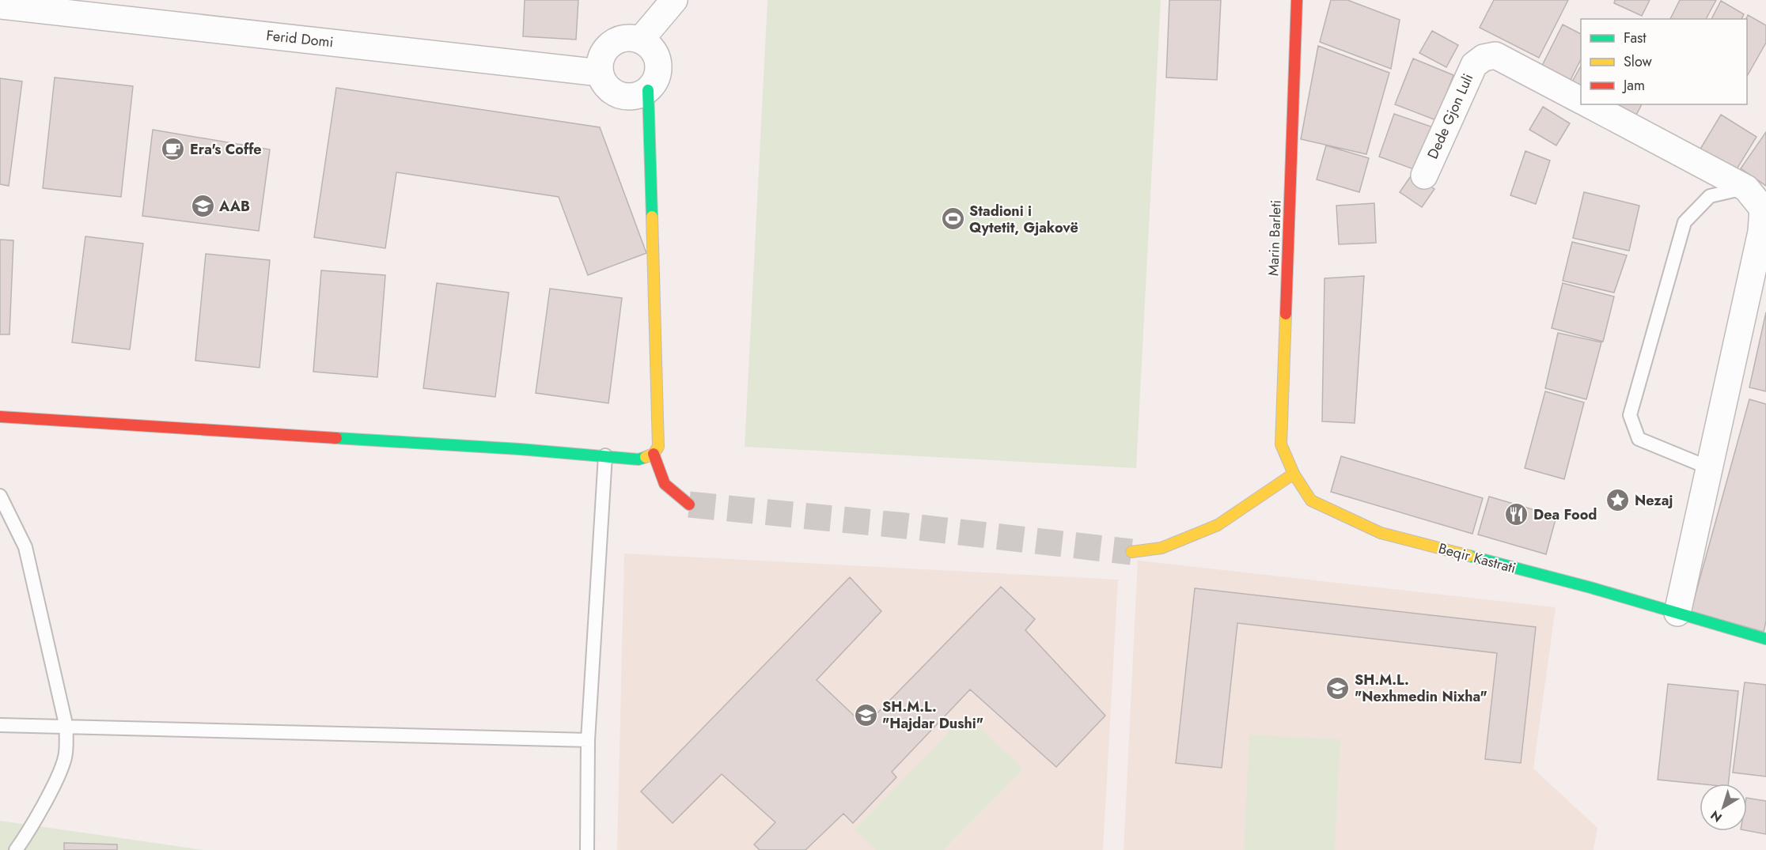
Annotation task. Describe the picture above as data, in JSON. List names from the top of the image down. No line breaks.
{"streets":{"street":["Ferid Domi","Dede Gjon Luli","Marin Barleti","Beqir Kastrati"]},"crossings":[["Marin Barleti","Beqir Kastrati"]],"places":{"cafe":["Era's Coffe"],"school or university":["AAB","SH.M.L. \"Nexhmedin Nixha\"","SH.M.L. \"Hajdar Dushi\""],"sports":["Stadioni i Qytetit, Gjakovë"],"place":["Nezaj"],"restaurant":["Dea Food"]},"legend":["Fast","Slow","Jam"],"north":"bottom left"}
